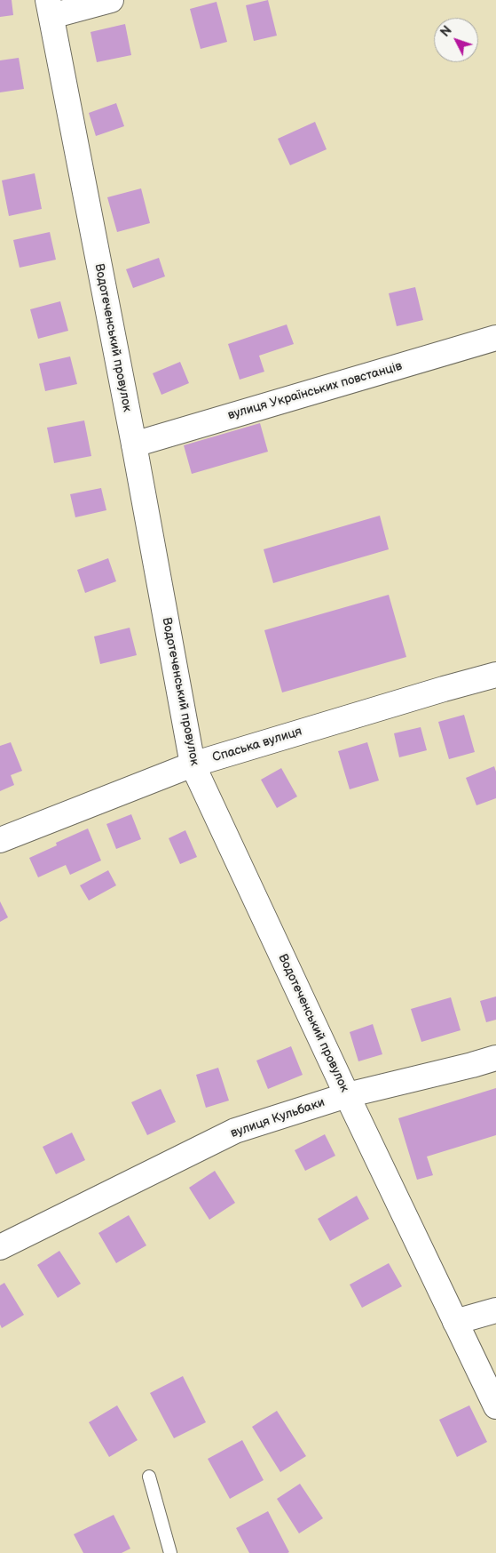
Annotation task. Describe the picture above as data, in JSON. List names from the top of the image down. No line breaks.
{"streets":{"street":["Водотеченський провулок","вулиця Українських повстанців","Спаська вулиця","вулиця Кульбаки"]},"crossings":[["Водотеченський провулок","вулиця Українських повстанців"],["Водотеченський провулок","Спаська вулиця"],["Водотеченський провулок","вулиця Кульбаки"]],"north":"top left"}
